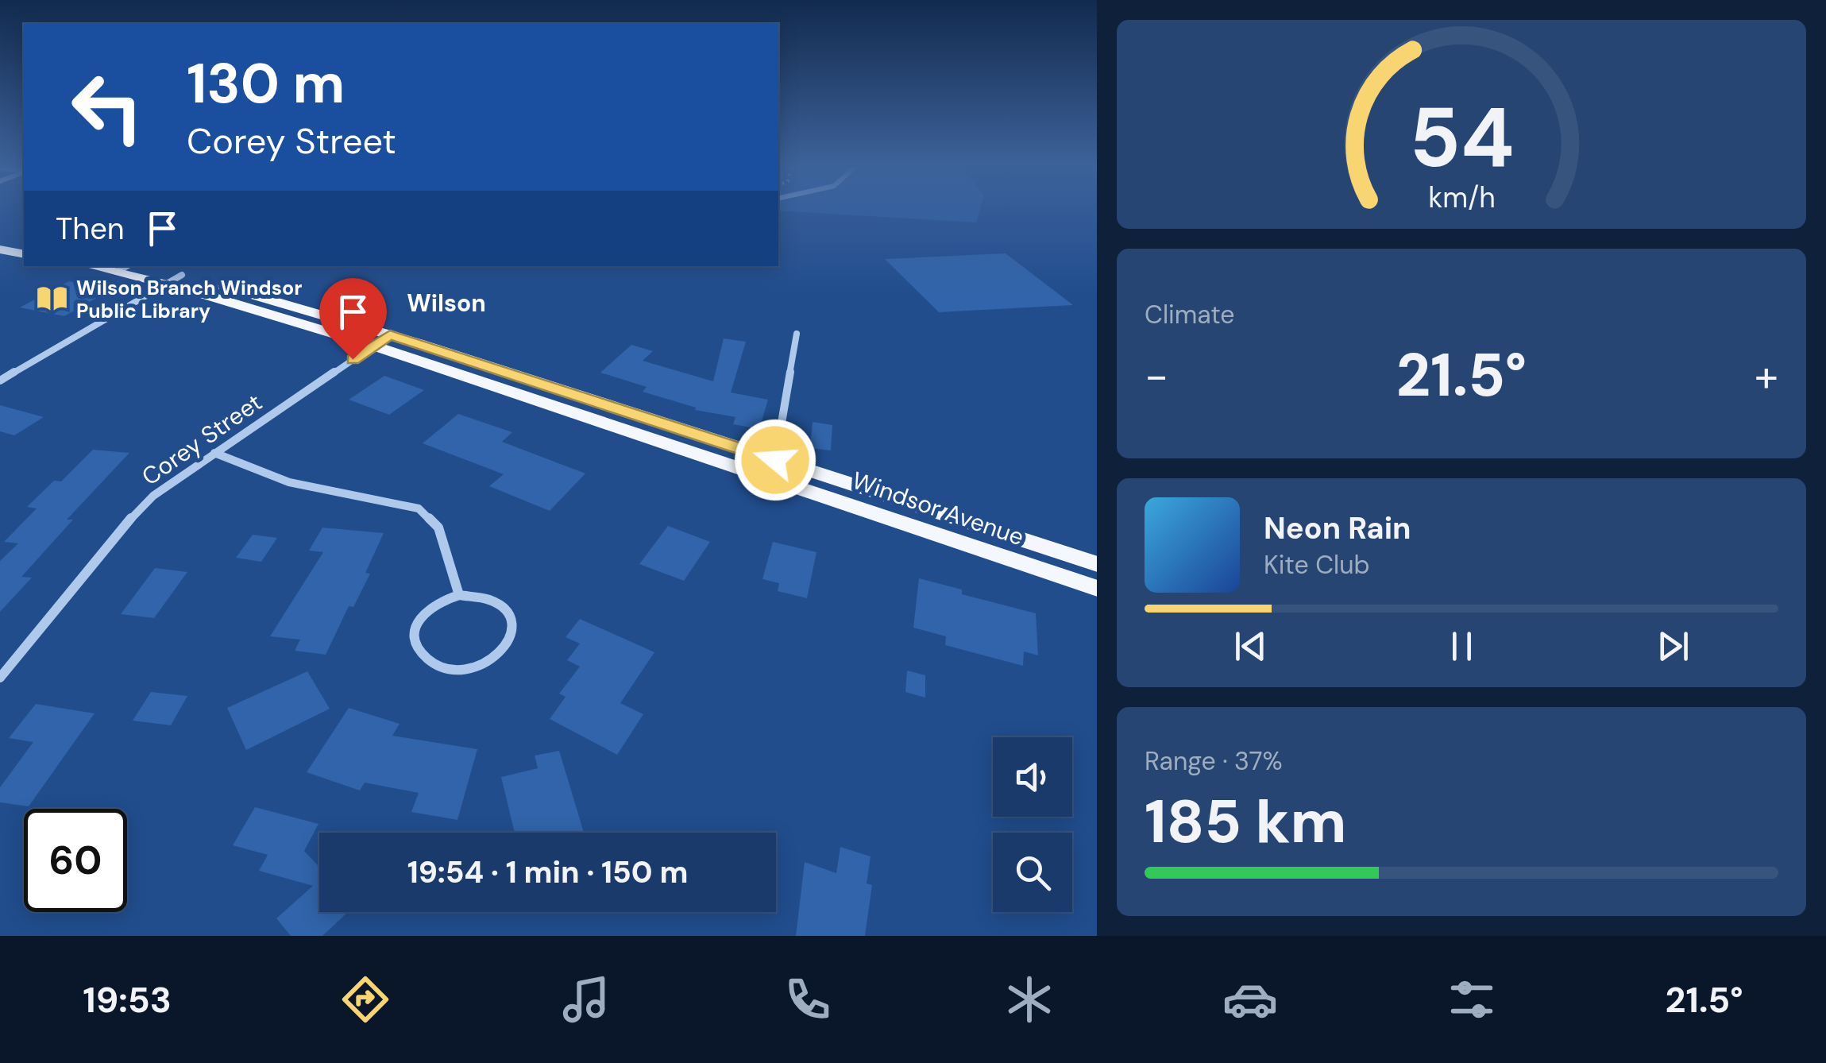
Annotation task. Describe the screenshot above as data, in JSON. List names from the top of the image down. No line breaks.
{"streets":{"main road":["Windsor Avenue"],"street":["Corey Street"]},"crossings":[["Corey Street","Windsor Avenue"]],"districts":["Wilson"],"places":{"library":["Wilson Branch Windsor Public Library"]},"page":{"turn":["130 m","Corey Street"],"then":"Then","tile":["Climate",["Range · 37%","185 km"]],"heat":["−","21.5°","+"],"song":["Neon Rain","Kite Club"],"limit":"60","trip":"19:54 · 1 min · 150 m","tabs":["19:53","21.5°"],"gauge":["54","km/h"]}}
